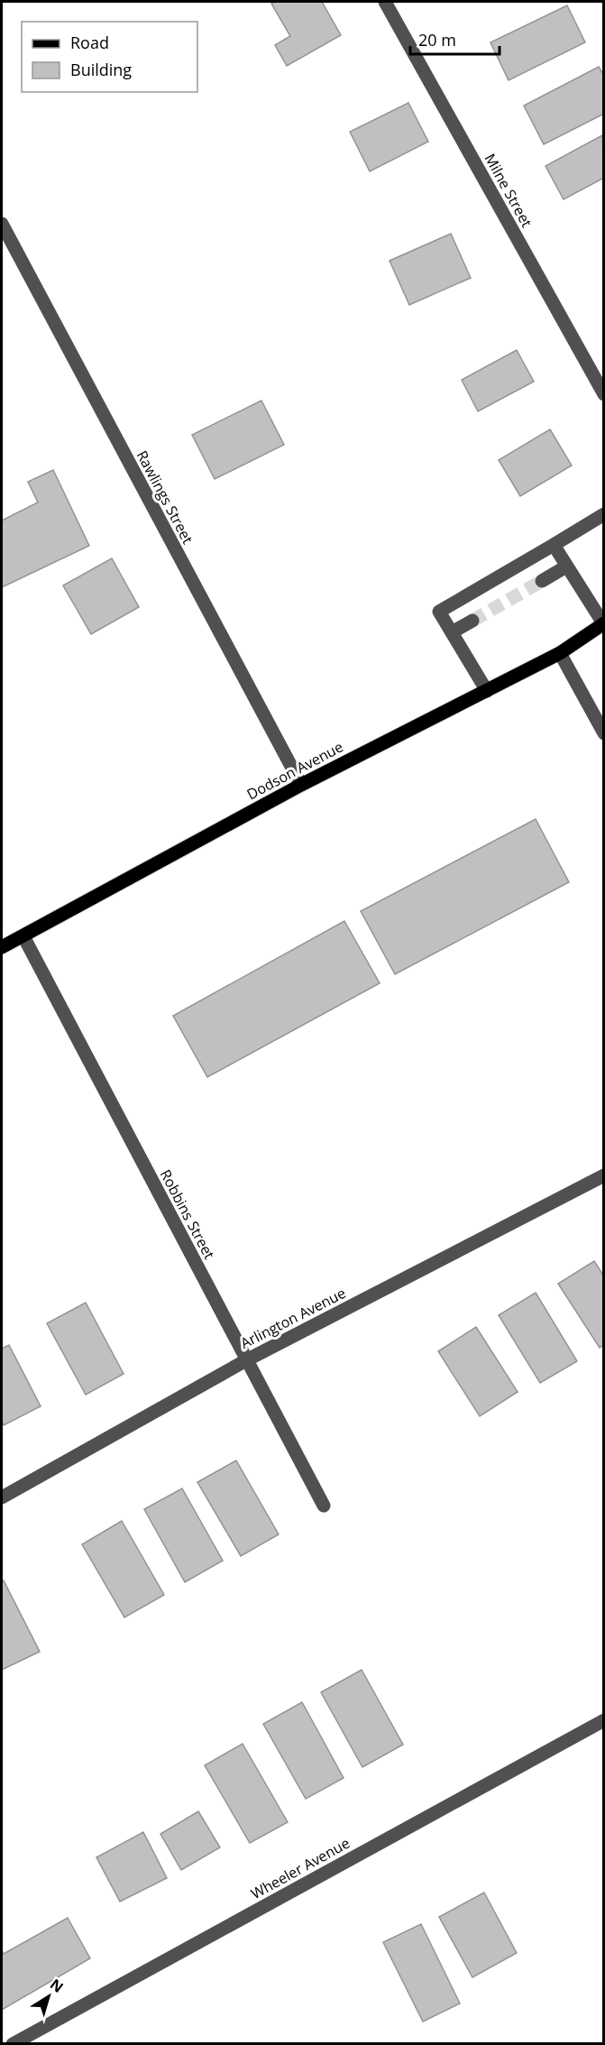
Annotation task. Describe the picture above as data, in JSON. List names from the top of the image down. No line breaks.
{"streets":{"main road":["Dodson Avenue"],"street":["Milne Street","Rawlings Street","Robbins Street","Arlington Avenue","Wheeler Avenue"]},"crossings":[["Rawlings Street","Dodson Avenue"],["Dodson Avenue","Robbins Street"],["Robbins Street","Arlington Avenue"]],"legend":["Road","Building"],"scale_bar":"20 m","north":"top right"}
